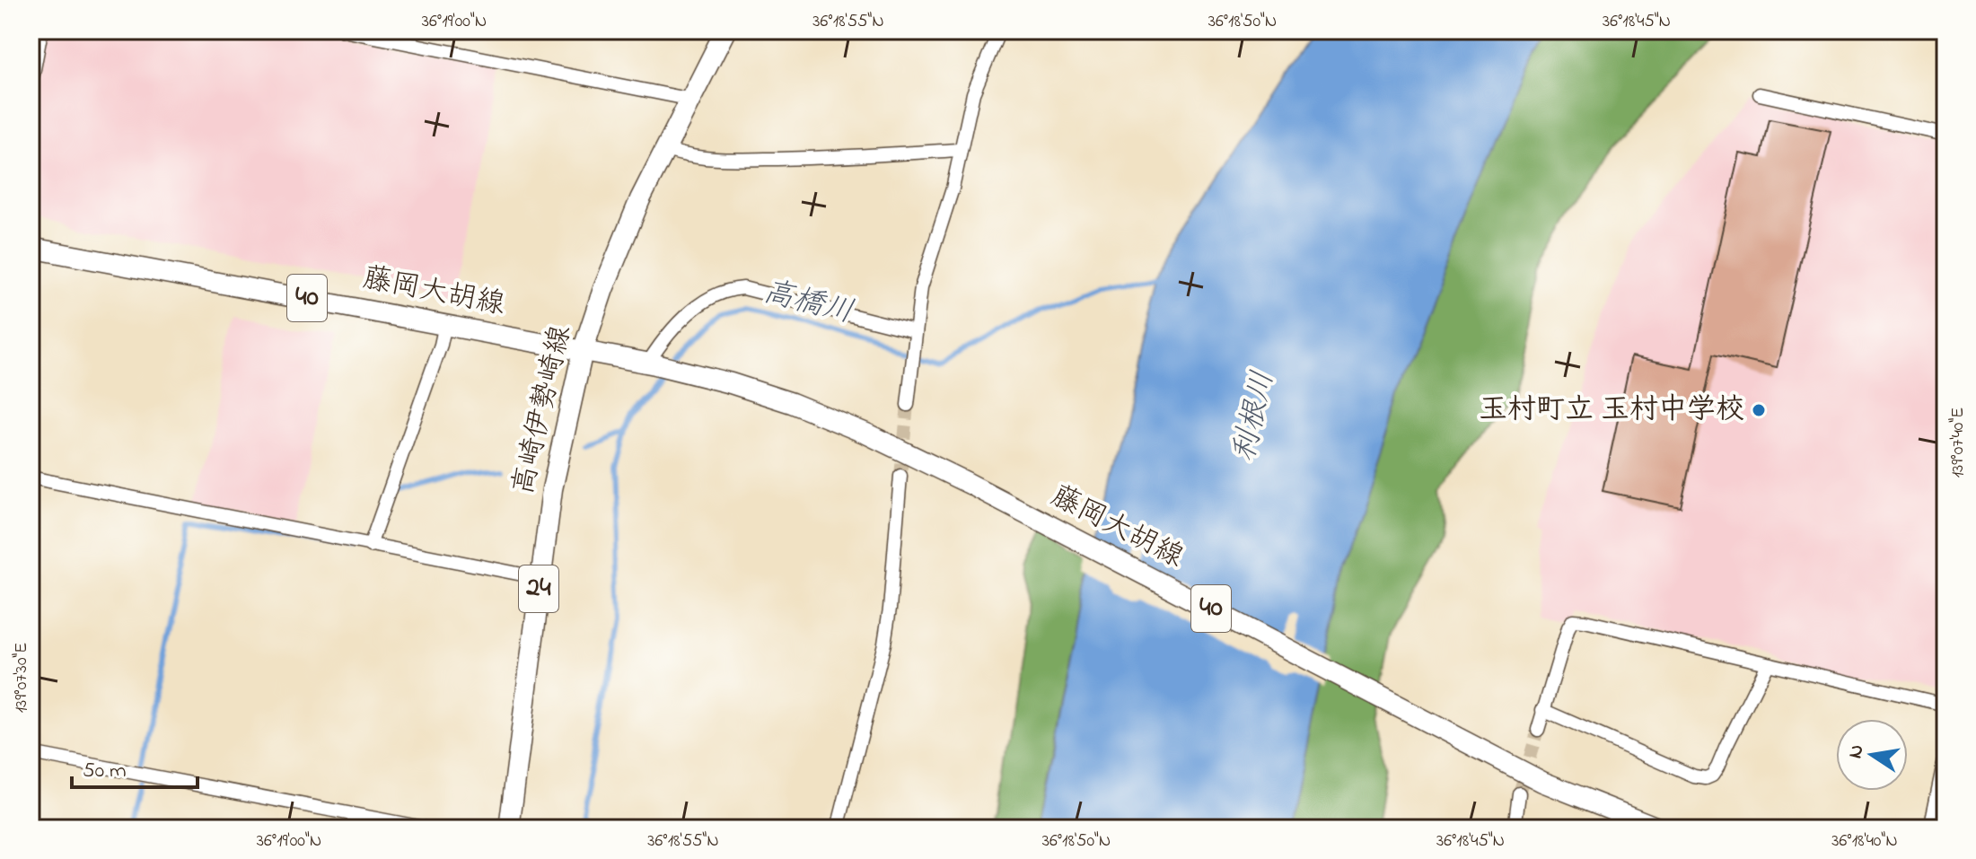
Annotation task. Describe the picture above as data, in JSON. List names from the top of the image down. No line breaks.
{"streets":{"main road":["藤岡大胡線","40","高崎伊勢崎線","24"]},"crossings":[["藤岡大胡線","高崎伊勢崎線"]],"water":["高橋川","利根川"],"places":["玉村町立 玉村中学校"],"scale_bar":"50 m","north":"left","coordinates":["36°19'00\"N","36°18'55\"N","36°18'50\"N","36°18'45\"N","139°07'40\"E","139°07'30\"E","36°18'40\"N"]}
